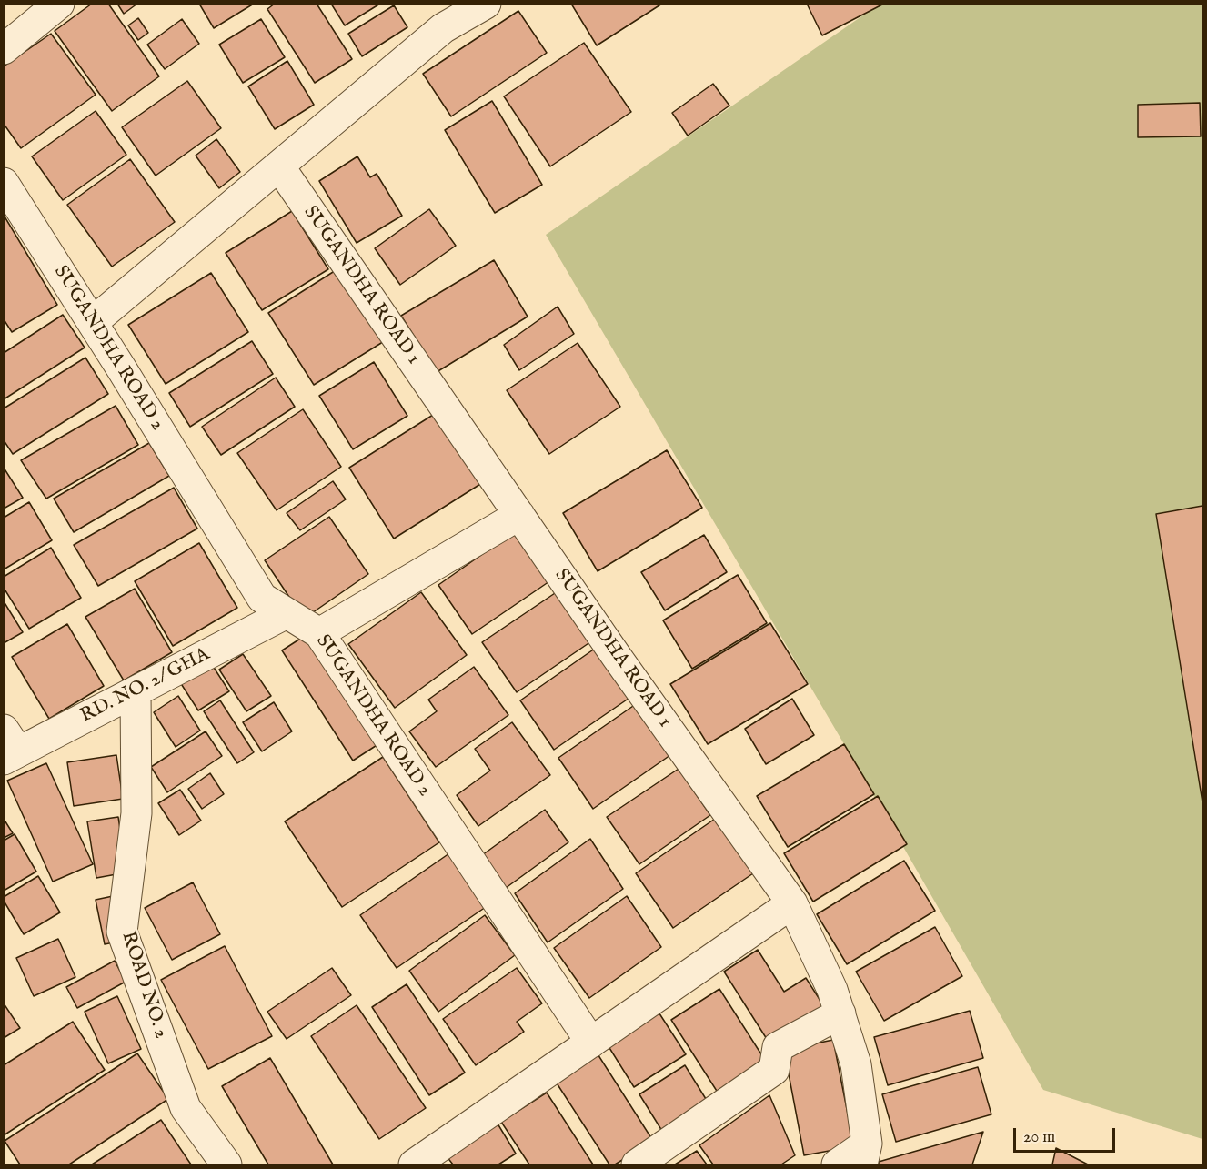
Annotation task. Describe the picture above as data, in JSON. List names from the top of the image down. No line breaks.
{"streets":{"street":["SUGANDHA ROAD 1","SUGANDHA ROAD 2","RD. NO. 2/ GHA","ROAD NO. 2"]},"crossings":[["SUGANDHA ROAD 2","RD. NO. 2/ GHA"],["RD. NO. 2/ GHA","ROAD NO. 2"]],"scale_bar":"20 m"}
